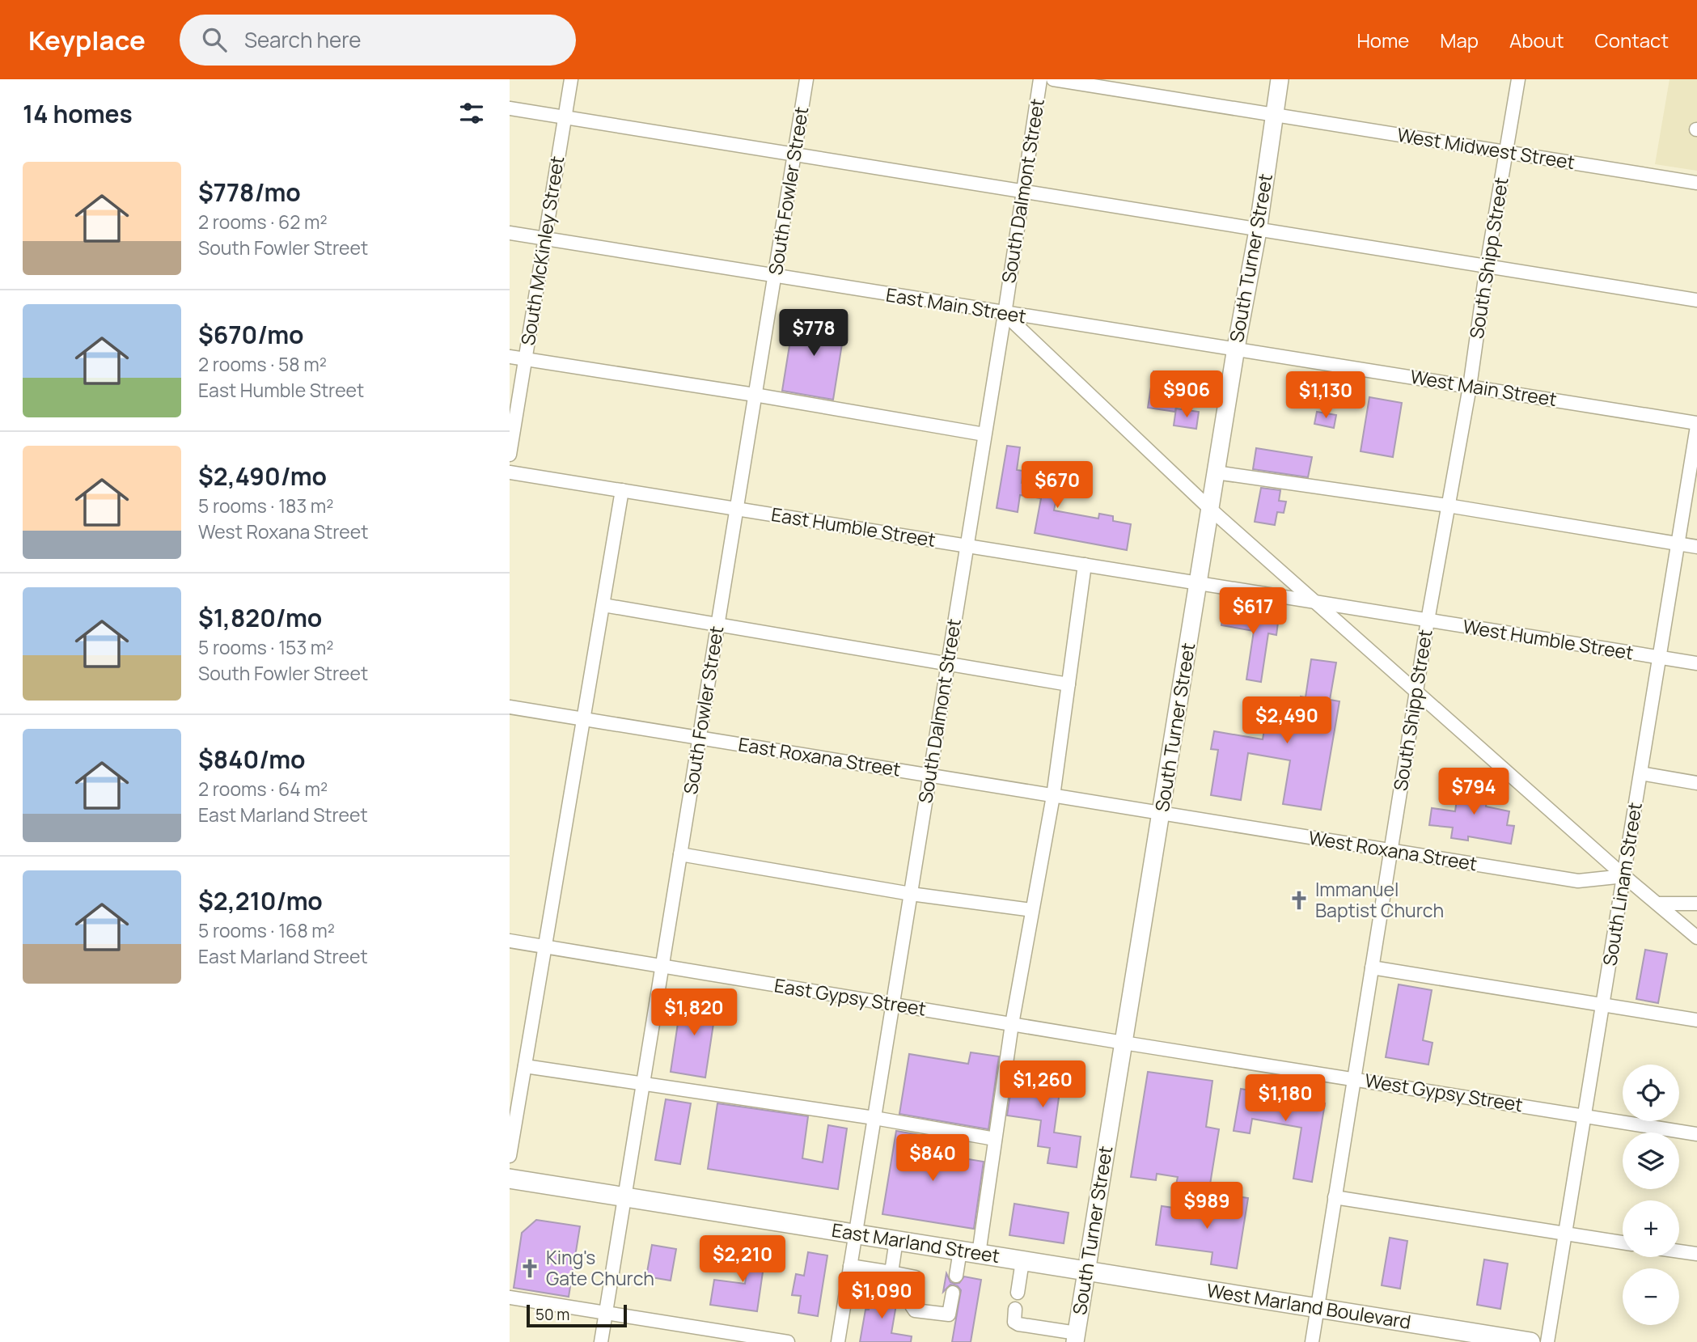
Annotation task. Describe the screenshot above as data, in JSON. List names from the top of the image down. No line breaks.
{"streets":{"highway":["East Marland Street","West Marland Boulevard"],"main road":["South Turner Street"],"street":["West Midwest Street","South Fowler Street","South Dalmont Street","South McKinley Street","South Shipp Street","East Main Street","West Main Street","East Humble Street","West Humble Street","East Roxana Street","West Roxana Street","South Linam Street","East Gypsy Street","West Gypsy Street"]},"crossings":[["West Midwest Street","South Turner Street"],["West Midwest Street","South Shipp Street"],["South Fowler Street","East Main Street"],["South Fowler Street","East Humble Street"],["South Fowler Street","East Roxana Street"],["South Fowler Street","East Gypsy Street"],["South Fowler Street","East Marland Street"],["South Dalmont Street","East Main Street"],["South Dalmont Street","East Humble Street"],["South Dalmont Street","East Roxana Street"],["South Dalmont Street","East Gypsy Street"],["South Dalmont Street","East Marland Street"],["South McKinley Street","East Main Street"],["South Turner Street","East Main Street"],["South Turner Street","West Main Street"],["South Turner Street","East Humble Street"],["South Turner Street","West Humble Street"],["South Turner Street","East Roxana Street"],["South Turner Street","West Roxana Street"],["South Turner Street","East Gypsy Street"],["South Turner Street","West Gypsy Street"],["South Turner Street","East Marland Street"],["South Turner Street","West Marland Boulevard"],["South Shipp Street","West Main Street"],["South Shipp Street","West Humble Street"],["South Shipp Street","West Roxana Street"],["South Shipp Street","West Gypsy Street"],["South Shipp Street","West Marland Boulevard"],["East Main Street","West Main Street"],["West Main Street","South Linam Street"],["East Humble Street","West Humble Street"],["West Humble Street","South Linam Street"],["East Roxana Street","West Roxana Street"],["West Roxana Street","South Linam Street"],["South Linam Street","West Gypsy Street"],["East Gypsy Street","West Gypsy Street"],["East Marland Street","West Marland Boulevard"]],"places":{"church":["Immanuel Baptist Church","King's Gate Church"]},"scale_bar":"50 m","page":{"header":"Keyplace","search":"Search here","nav":["Home","Map","About","Contact"],"heading":"14 homes","list":[{"name":"$778/mo","note":"2 rooms · 62 m² · South Fowler Street"},{"name":"$670/mo","note":"2 rooms · 58 m² · East Humble Street"},{"name":"$2,490/mo","note":"5 rooms · 183 m² · West Roxana Street"},{"name":"$1,820/mo","note":"5 rooms · 153 m² · South Fowler Street"},{"name":"$840/mo","note":"2 rooms · 64 m² · East Marland Street"},{"name":"$2,210/mo","note":"5 rooms · 168 m² · East Marland Street"}],"price":["$778","$906","$1,130","$670","$617","$2,490","$794","$1,820","$1,260","$1,180","$840","$989","$2,210","$1,090"],"map_buttons":["+","−"],"scale":"50 m"}}
